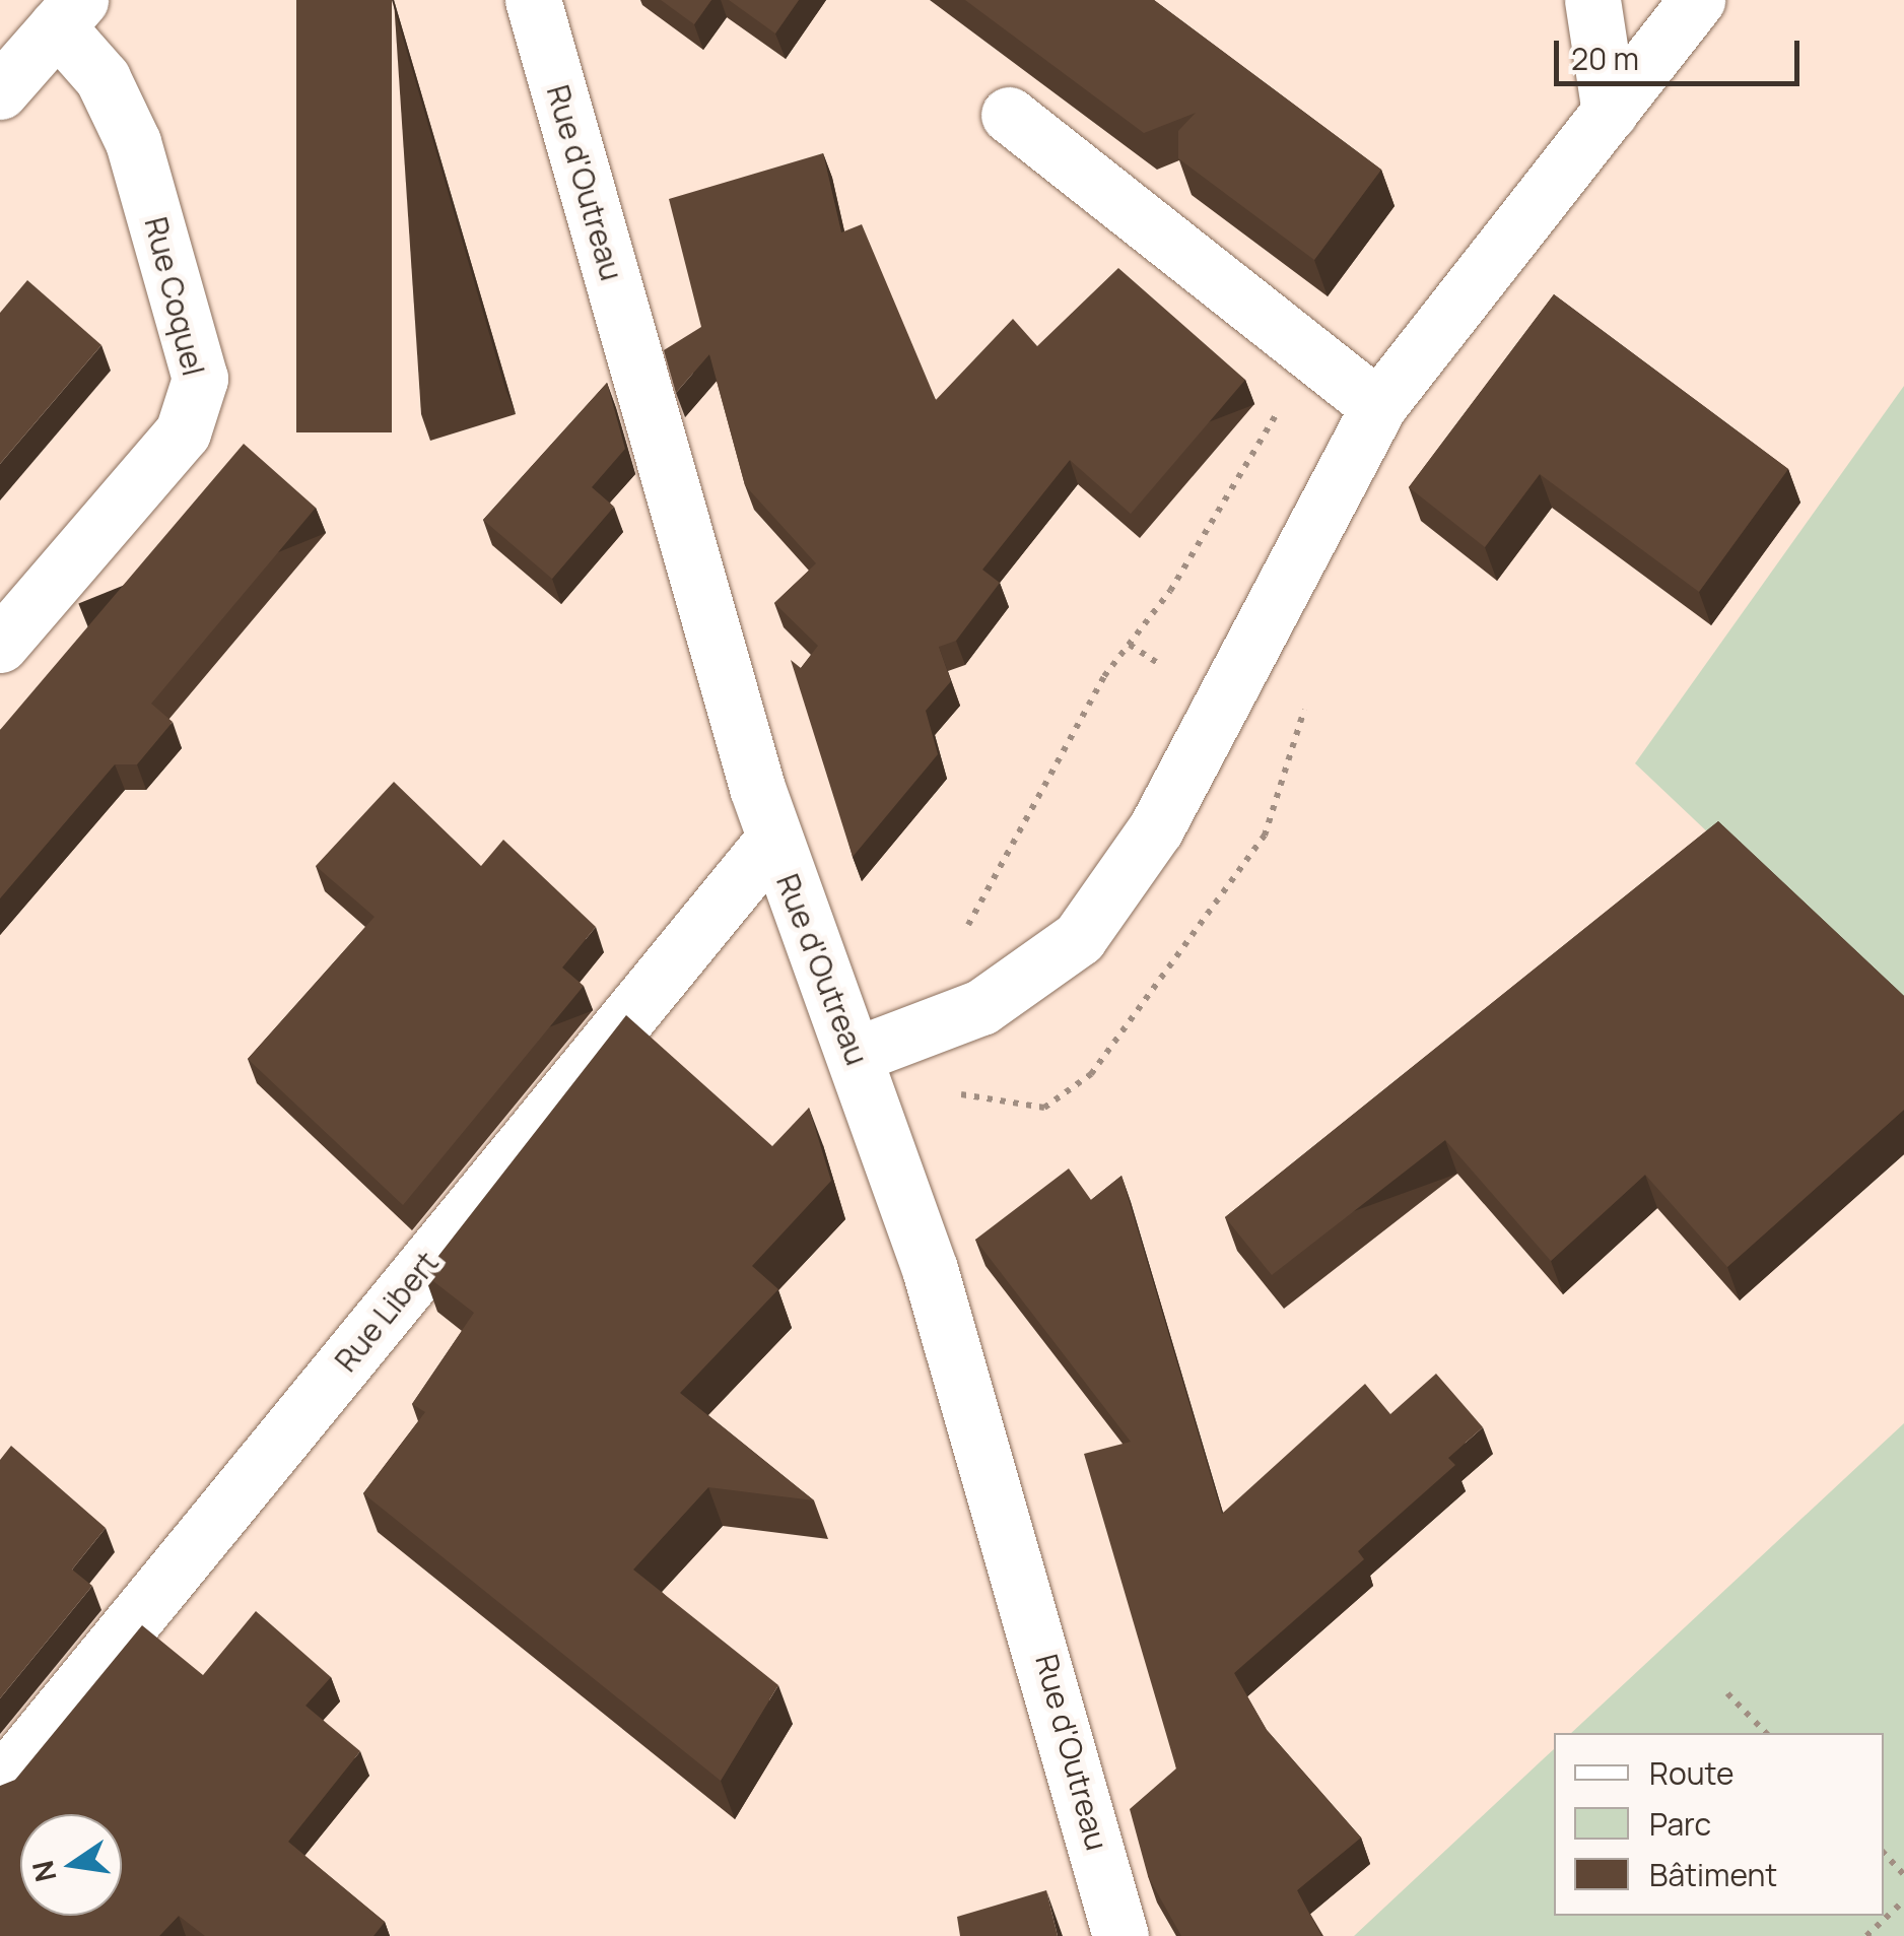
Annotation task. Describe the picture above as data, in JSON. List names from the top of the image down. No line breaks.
{"streets":{"street":["Rue d'Outreau","Rue Coquel","Rue Libert"]},"crossings":[["Rue d'Outreau","Rue Libert"]],"legend":["Route","Parc","Bâtiment"],"scale_bar":"20 m","north":"left"}
